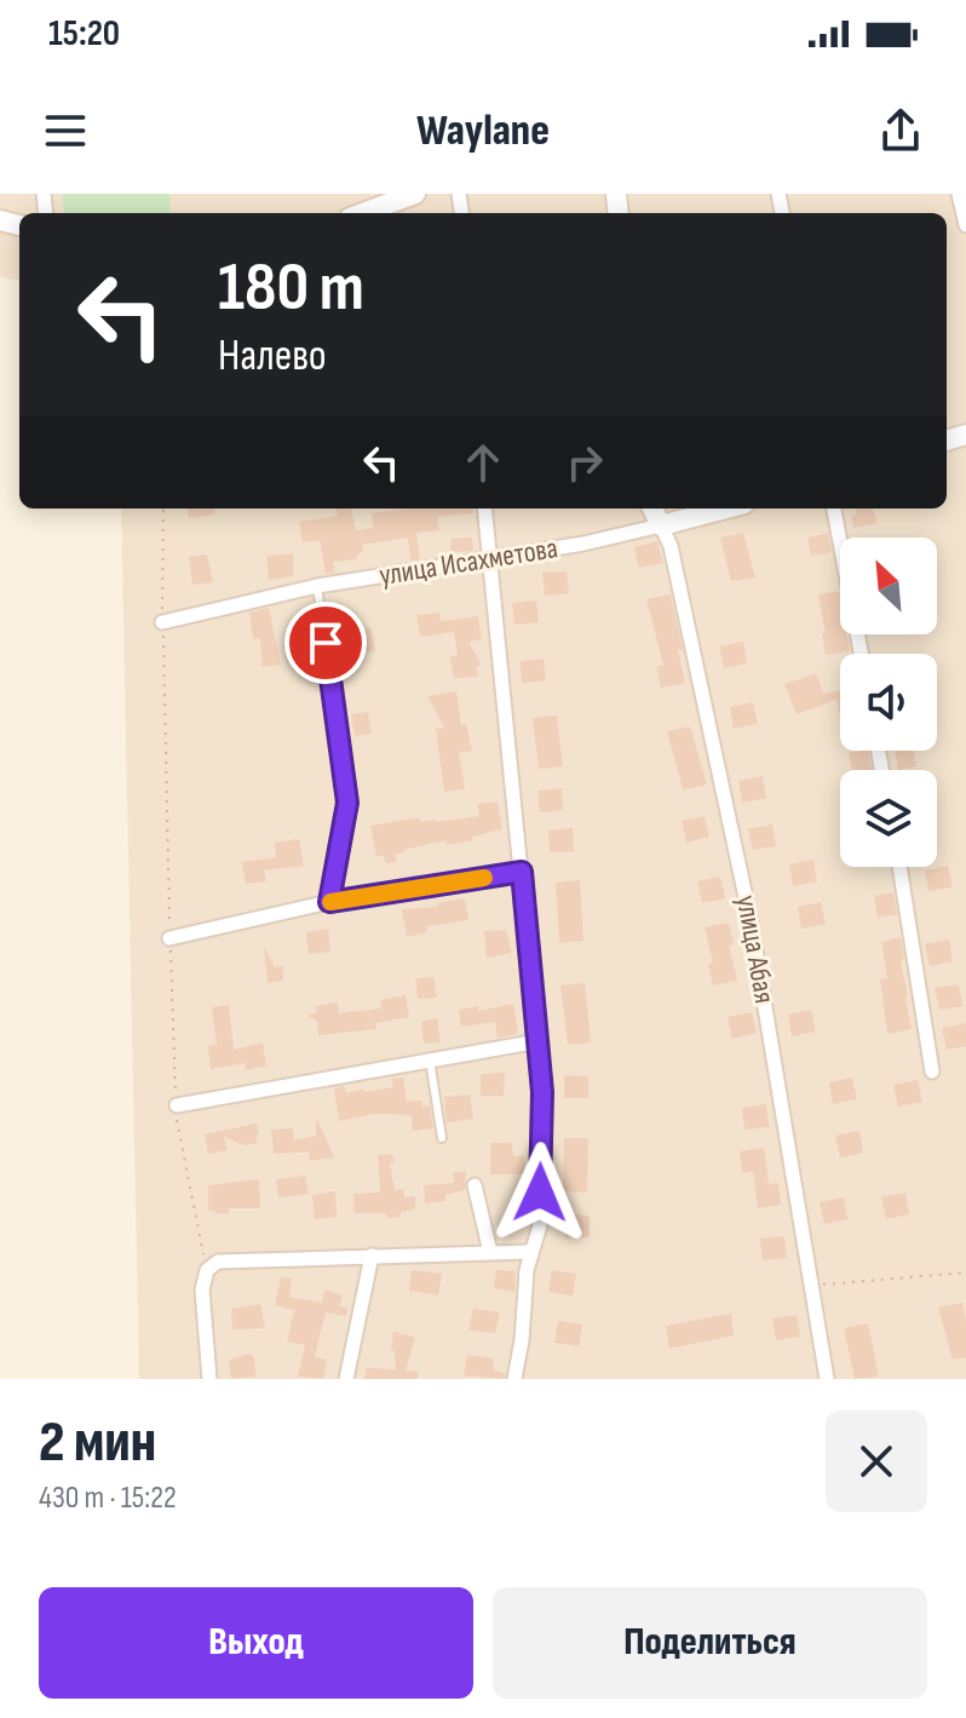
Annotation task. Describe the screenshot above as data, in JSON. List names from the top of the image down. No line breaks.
{"streets":{"street":["улица Исахметова","улица Абая"]},"crossings":[["улица Исахметова","улица Абая"]],"north":"top left","page":{"status":"15:20","header":"Waylane","turn":["180 m","Налево"],"heading":["2 мин","430 m · 15:22"],"buttons":["Выход","Поделиться"]}}
